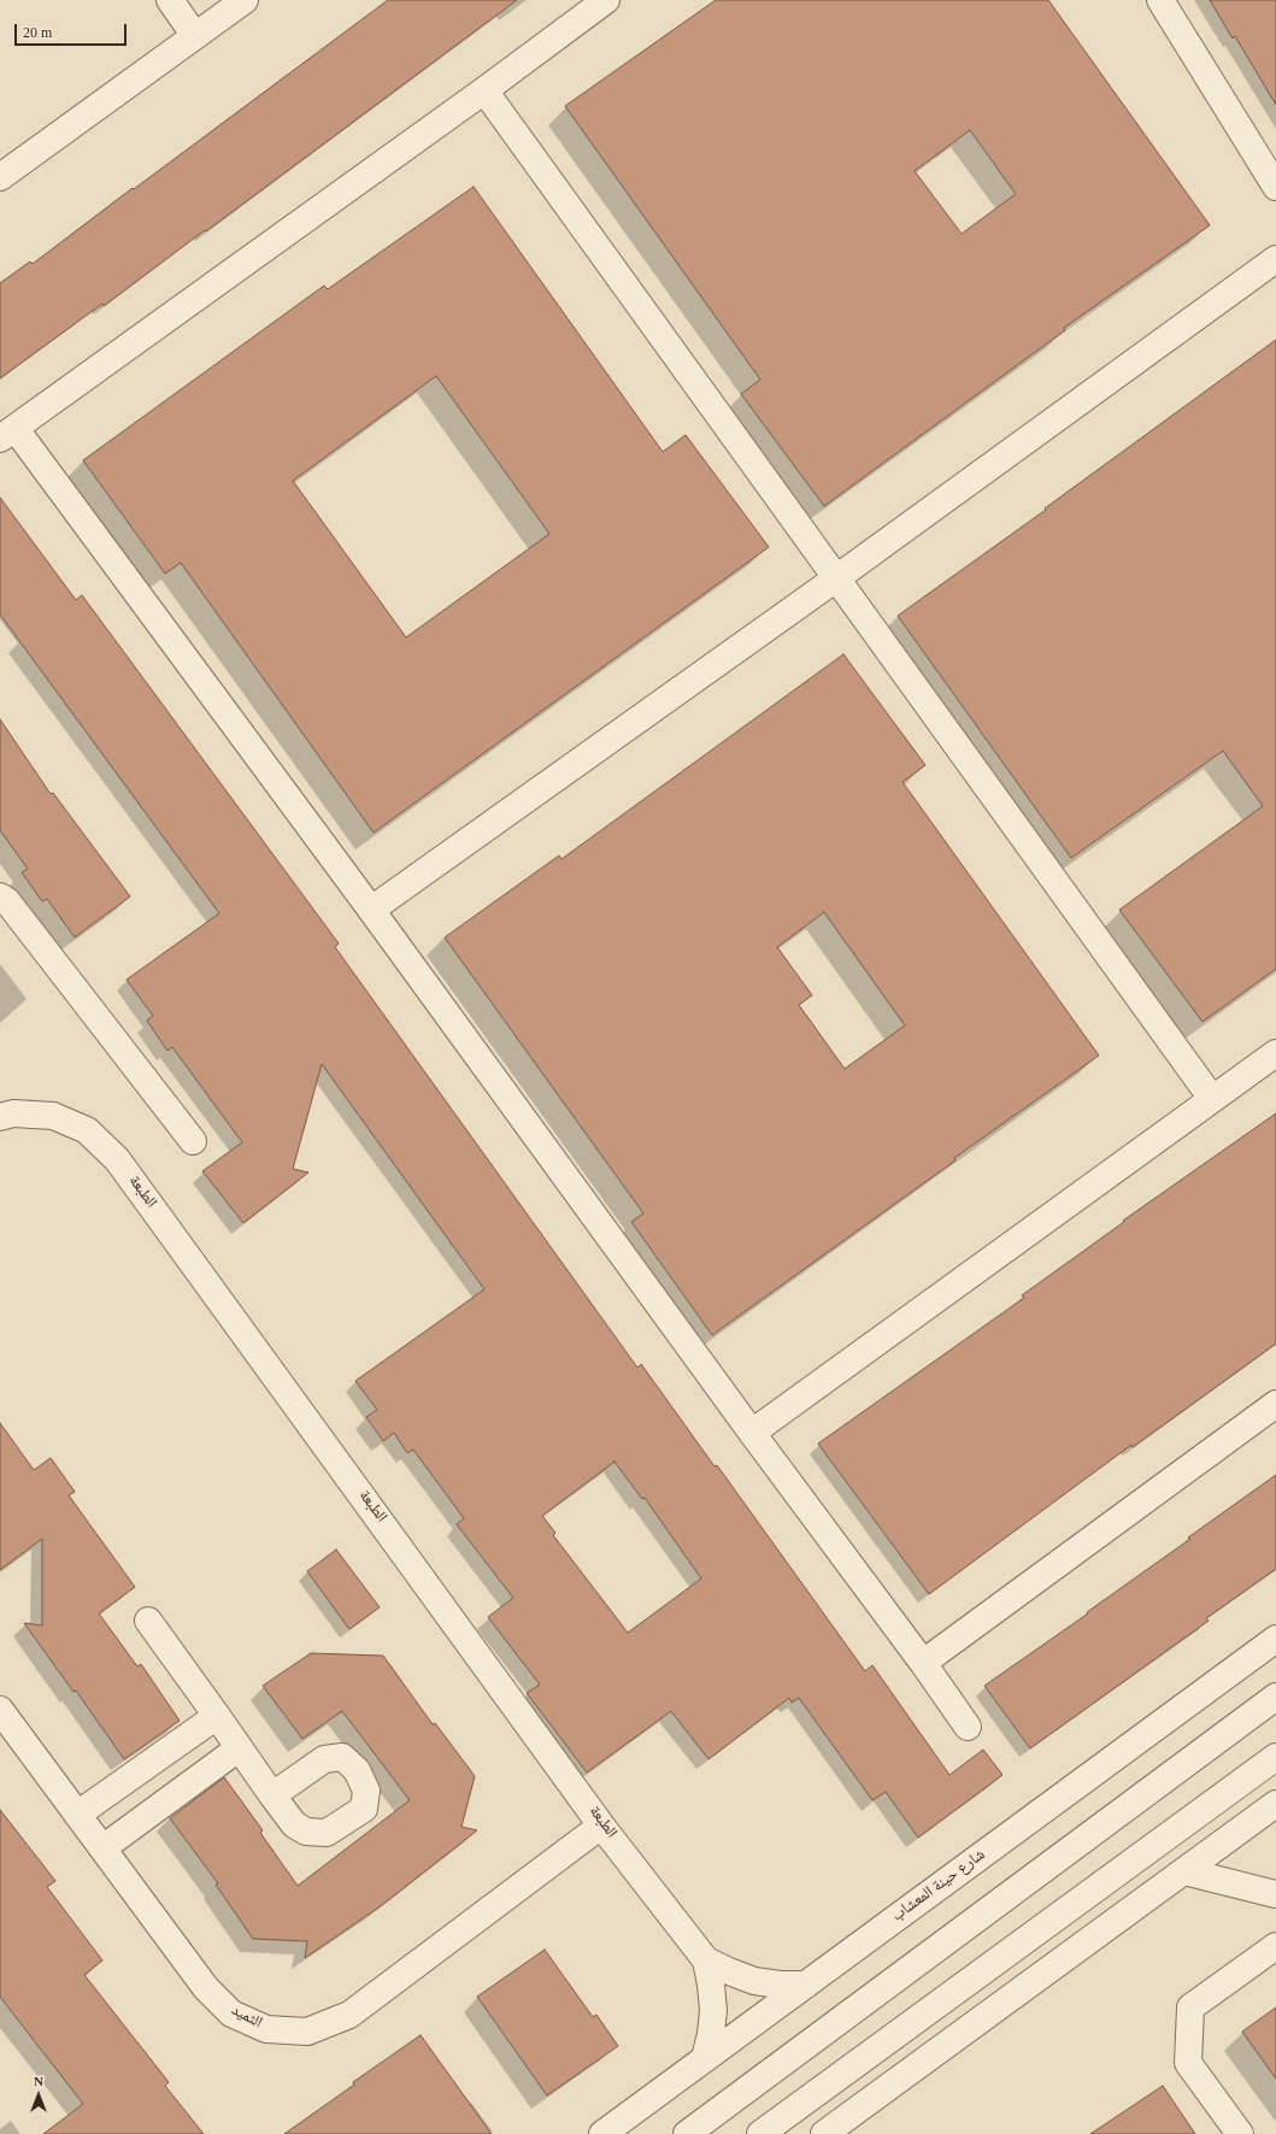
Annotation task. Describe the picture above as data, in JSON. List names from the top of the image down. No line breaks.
{"streets":{"street":["الطبعة","شارع حينة المعشاب","الثميد"]},"crossings":[["الطبعة","شارع حينة المعشاب"],["الطبعة","الثميد"]],"scale_bar":"20 m","north":"top"}
